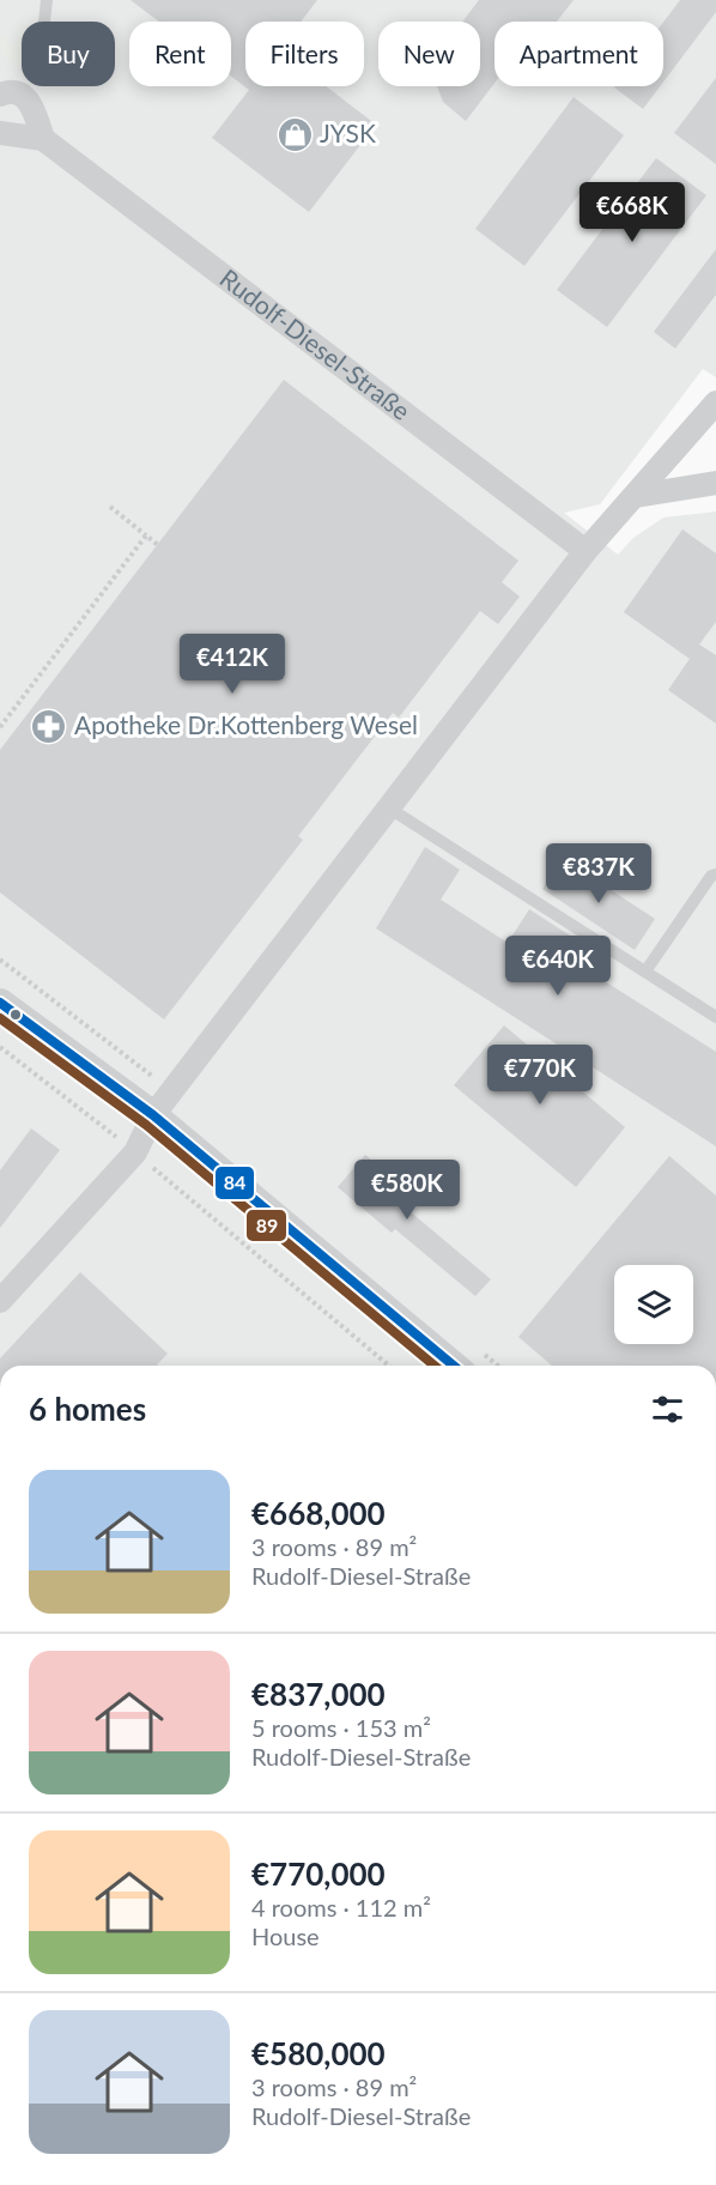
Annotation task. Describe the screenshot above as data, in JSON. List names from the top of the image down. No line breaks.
{"streets":{"street":["Rudolf-Diesel-Straße"]},"places":{"shop":["JYSK"],"pharmacy":["Apotheke Dr.Kottenberg Wesel"]},"lines":["transit line 84","transit line 89"],"page":{"chip":["Buy","Rent","Filters","New","Apartment"],"price":["€668K","€412K","€837K","€640K","€770K","€580K"],"heading":"6 homes","list":[{"name":"€668,000","note":"3 rooms · 89 m² · Rudolf-Diesel-Straße"},{"name":"€837,000","note":"5 rooms · 153 m² · Rudolf-Diesel-Straße"},{"name":"€770,000","note":"4 rooms · 112 m² · House"},{"name":"€580,000","note":"3 rooms · 89 m² · Rudolf-Diesel-Straße"}]}}
